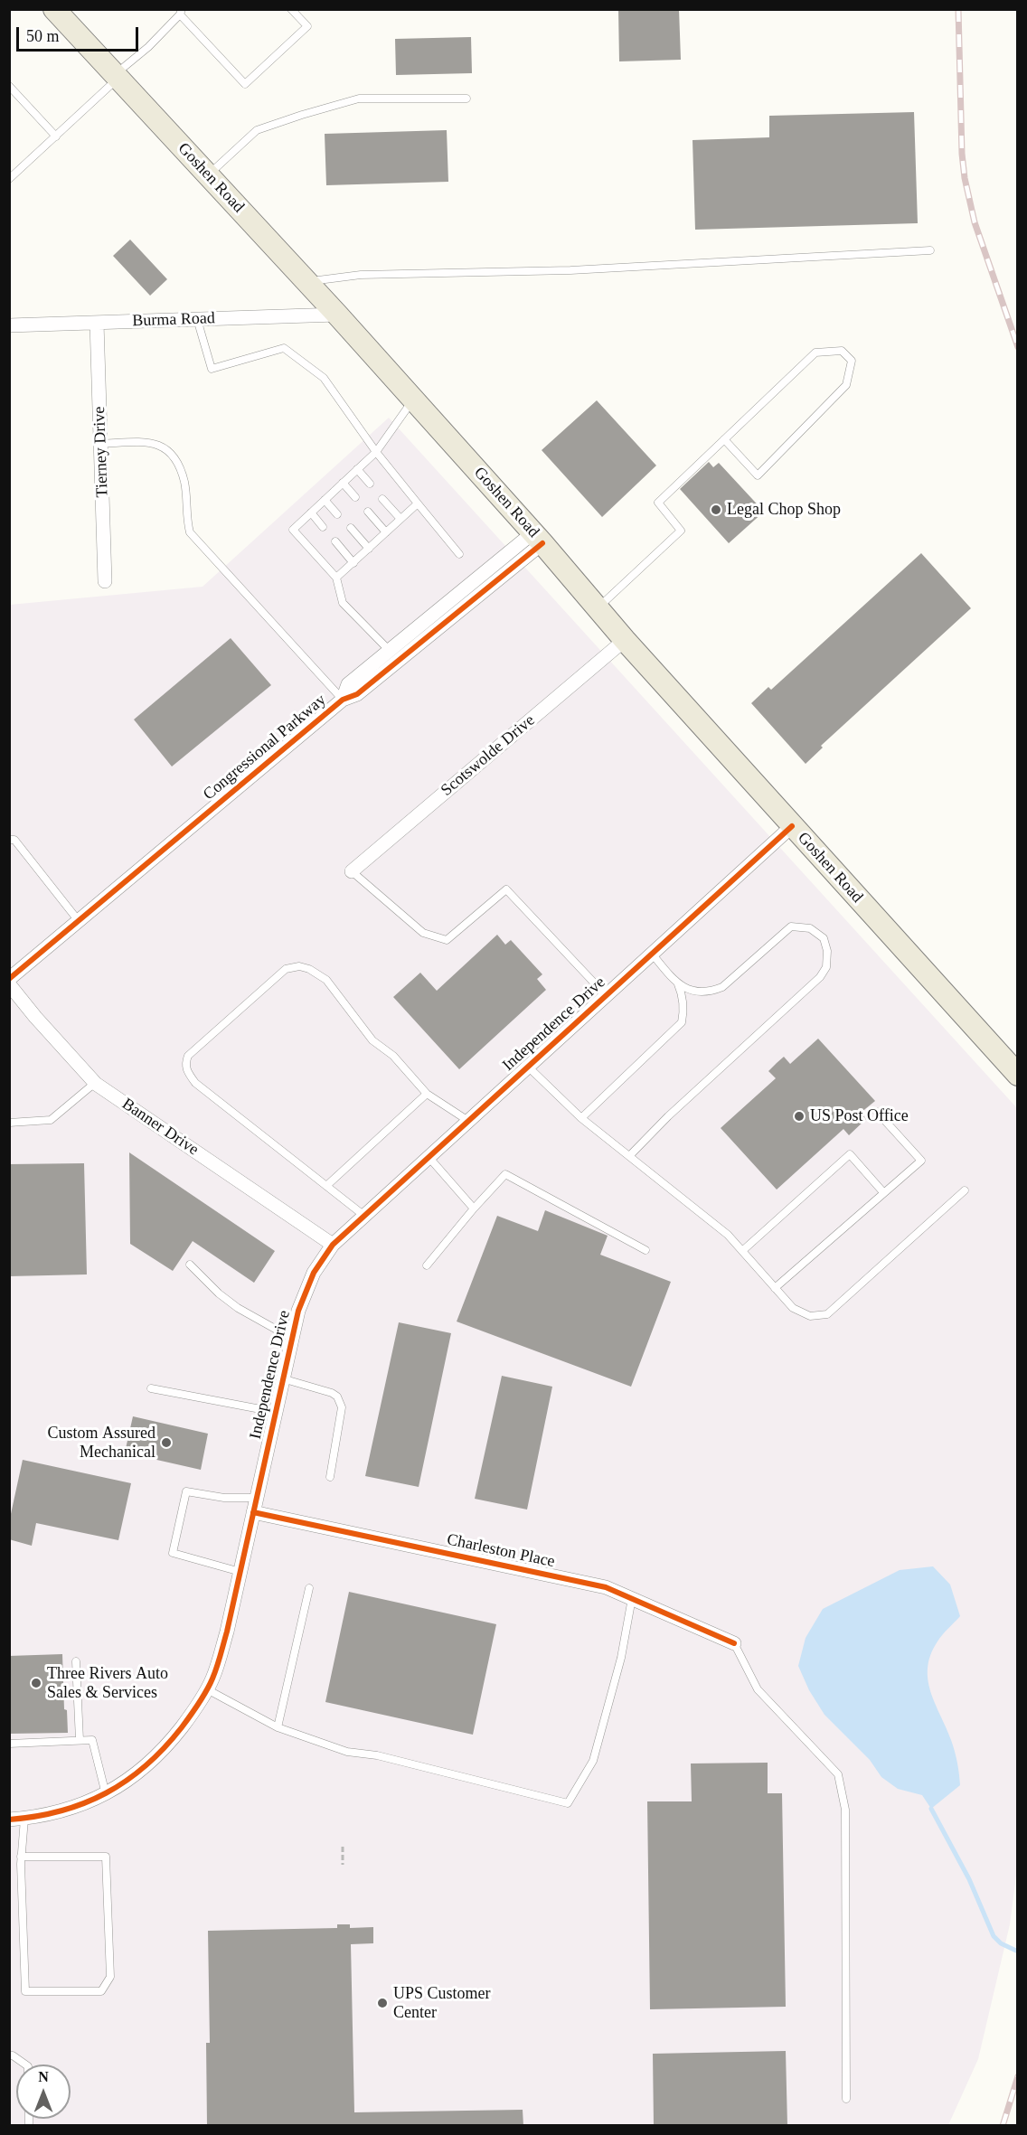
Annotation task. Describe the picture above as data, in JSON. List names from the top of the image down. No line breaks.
{"streets":{"main road":["Goshen Road"],"street":["Burma Road","Tierney Drive","Congressional Parkway","Scotswolde Drive","Independence Drive","Banner Drive","Charleston Place"]},"crossings":[["Goshen Road","Burma Road"],["Goshen Road","Congressional Parkway"],["Goshen Road","Scotswolde Drive"],["Goshen Road","Independence Drive"],["Burma Road","Tierney Drive"],["Independence Drive","Banner Drive"],["Independence Drive","Charleston Place"]],"places":["Legal Chop Shop","US Post Office","Custom Assured Mechanical","Three Rivers Auto Sales & Services","UPS Customer Center"],"scale_bar":"50 m","north":"top"}
